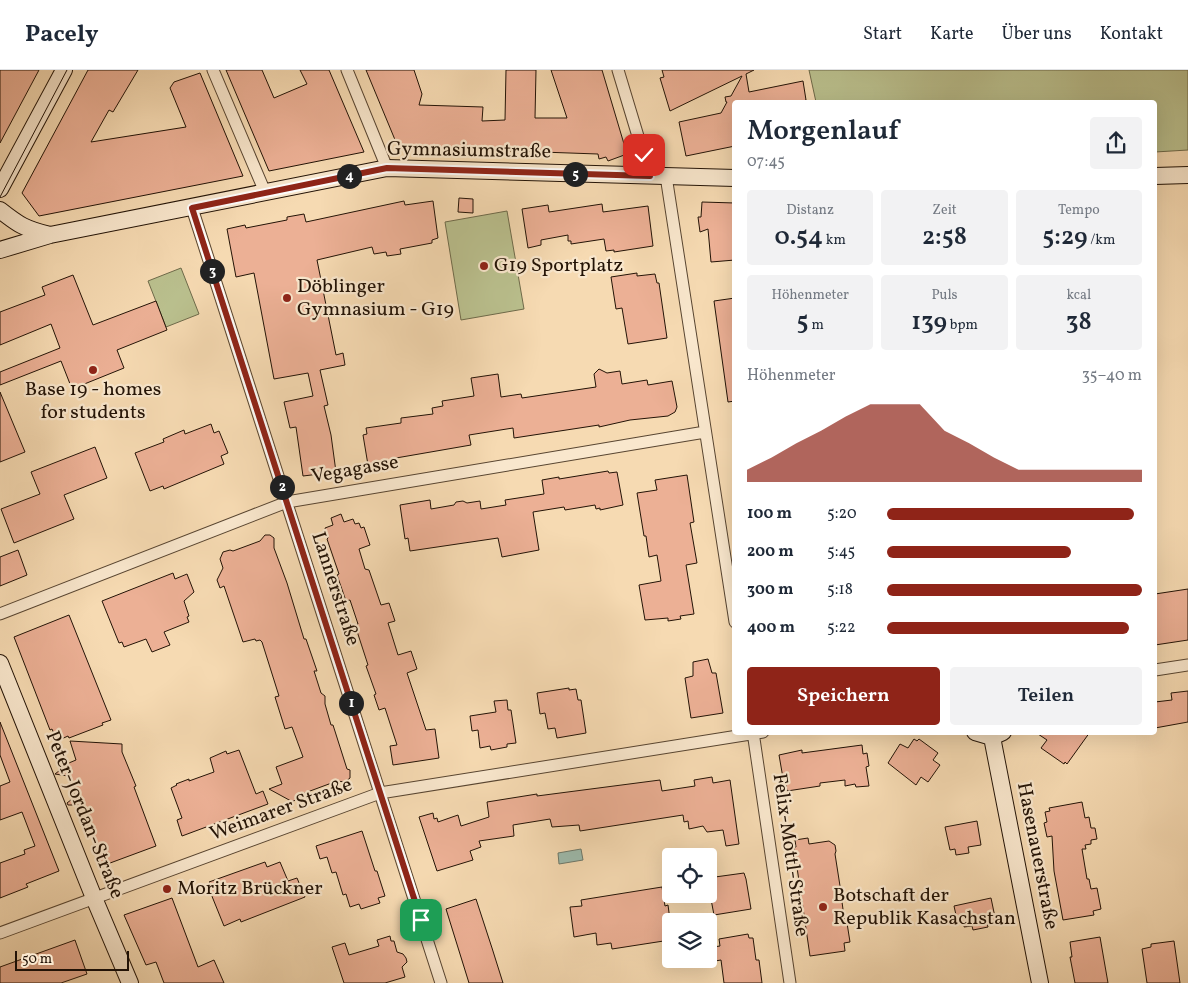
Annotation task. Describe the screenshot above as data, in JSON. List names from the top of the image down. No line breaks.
{"streets":{"street":["Gymnasiumstraße","Vegagasse","Lannerstraße","Weimarer Straße","Peter-Jordan-Straße","Felix-Mottl-Straße","Hasenauerstraße"]},"crossings":[["Gymnasiumstraße","Lannerstraße"],["Vegagasse","Lannerstraße"],["Lannerstraße","Weimarer Straße"],["Weimarer Straße","Peter-Jordan-Straße"]],"places":["G19 Sportplatz","Döblinger Gymnasium - G19","Base 19 - homes for students","Moritz Brückner","Botschaft der Republik Kasachstan"],"scale_bar":"50 m","page":{"header":"Pacely","nav":["Start","Karte","Über uns","Kontakt"],"heading":["Morgenlauf","07:45"],"pins":["5","4","3","2","1"],"stats":[["Distanz","0.54 km"],["Zeit","2:58"],["Tempo","5:29 /km"],["Höhenmeter","5 m"],["Puls","139 bpm"],["kcal","38"]],"chart":["Höhenmeter","35–40 m"],"list":[{"name":"100 m","note":"5:20"},{"name":"200 m","note":"5:45"},{"name":"300 m","note":"5:18"},{"name":"400 m","note":"5:22"}],"buttons":["Speichern","Teilen"],"scale":"50 m"}}
